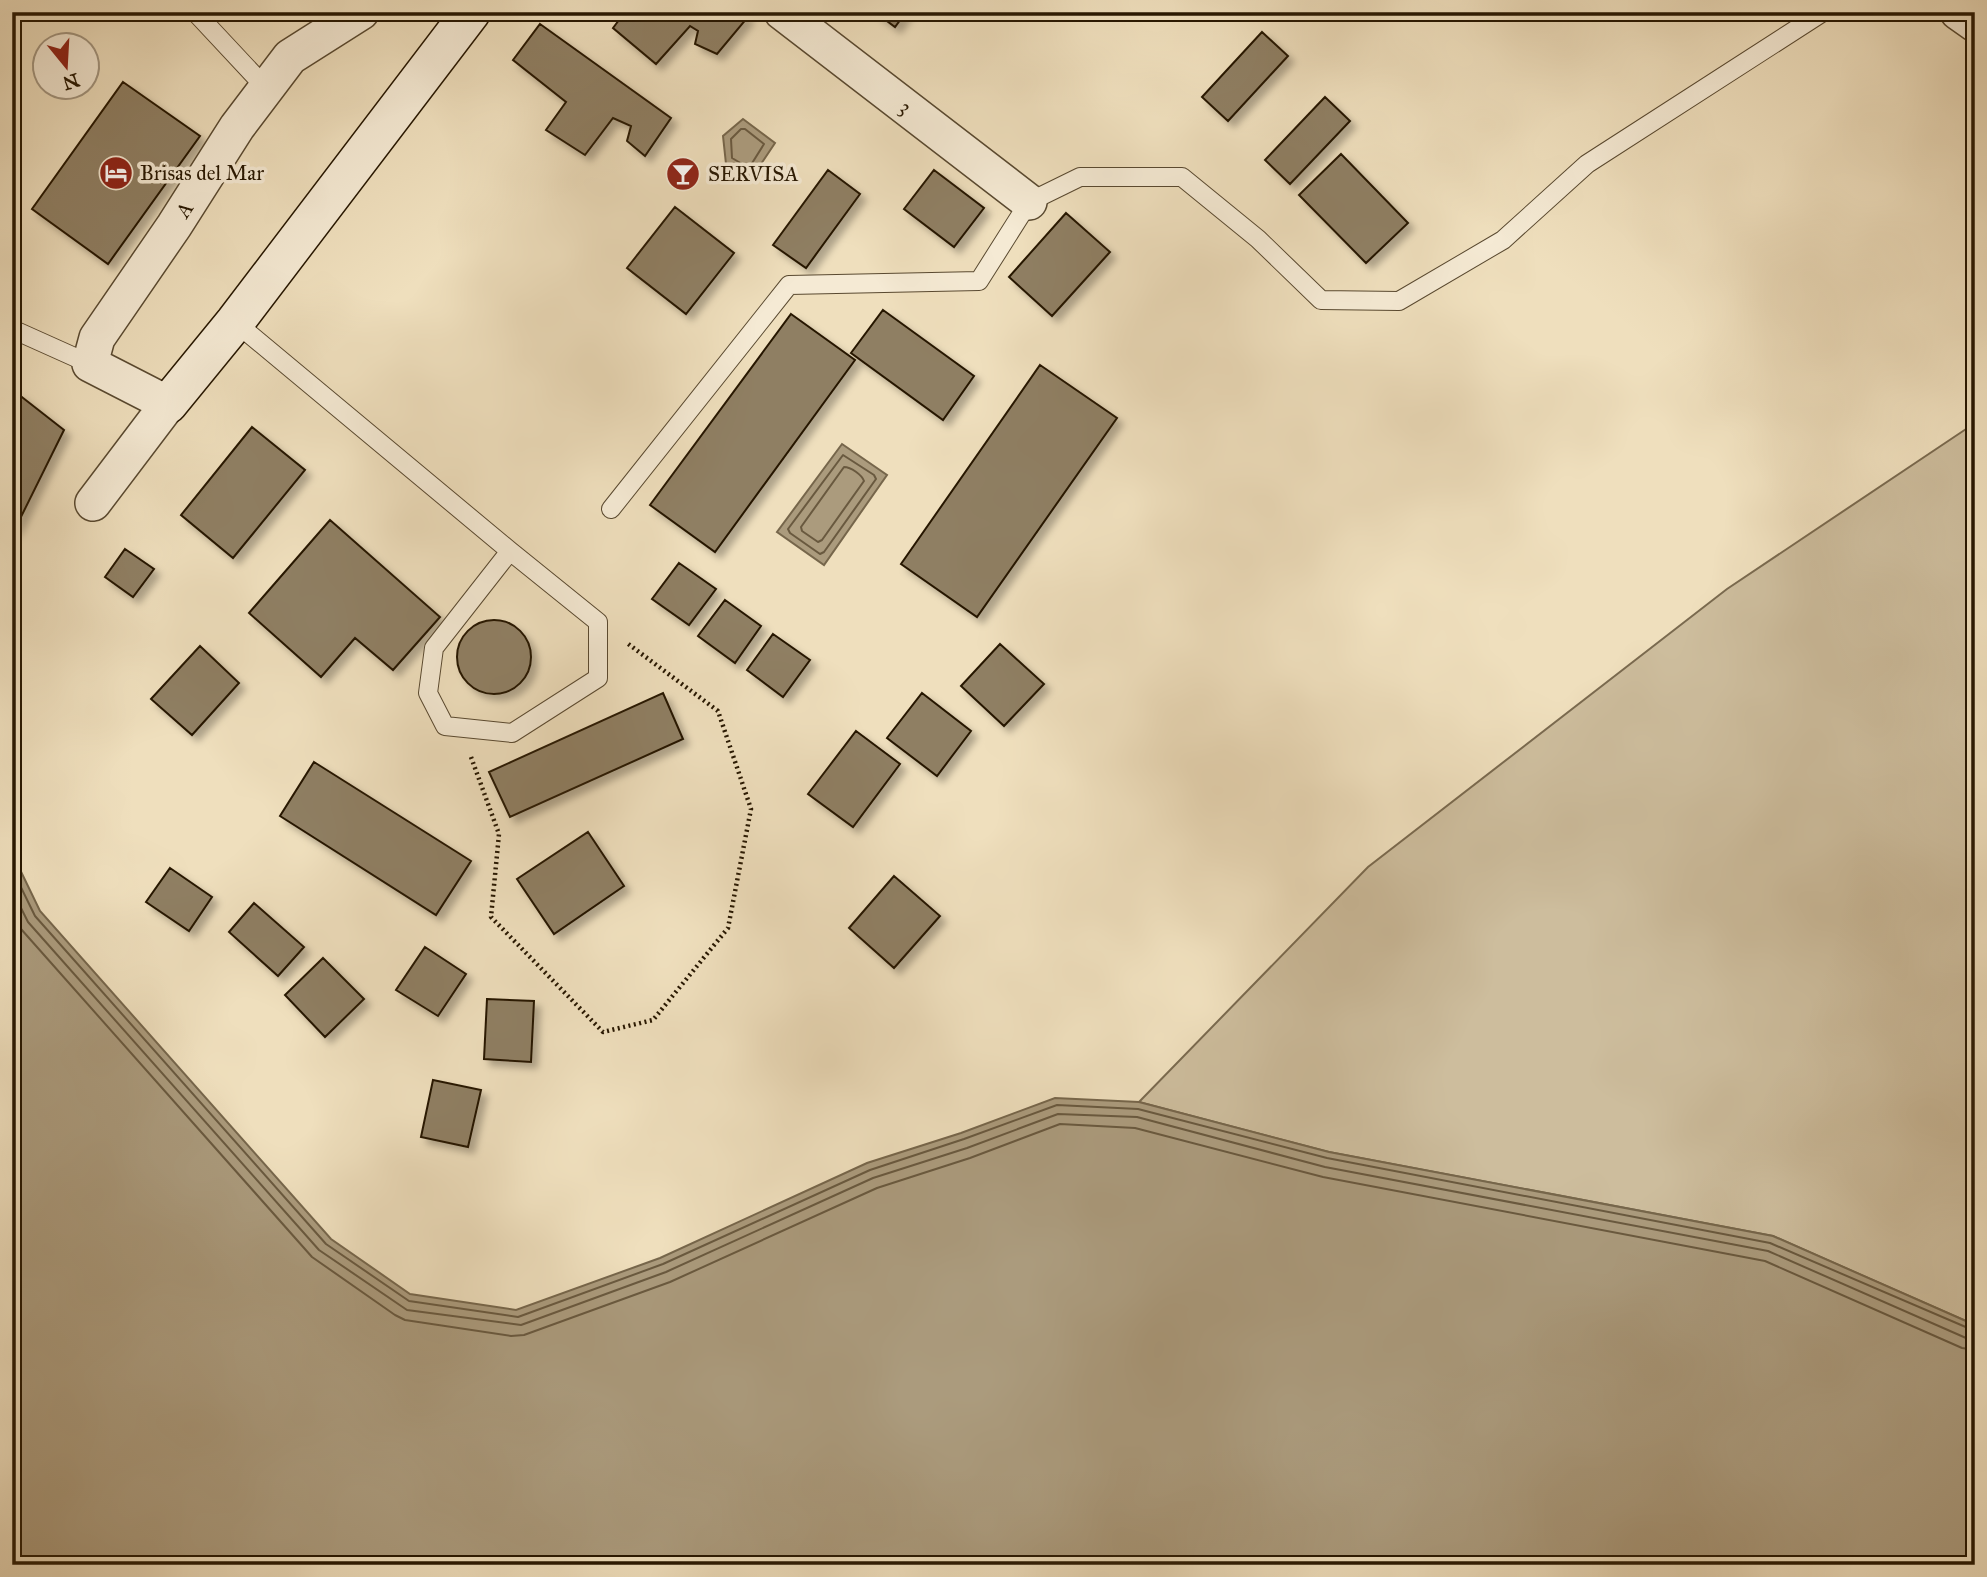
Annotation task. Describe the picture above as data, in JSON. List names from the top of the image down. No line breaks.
{"streets":{"street":["3","A"]},"places":{"hotel":["Brisas del Mar"],"bar":["SERVISA"]},"north":"bottom"}
